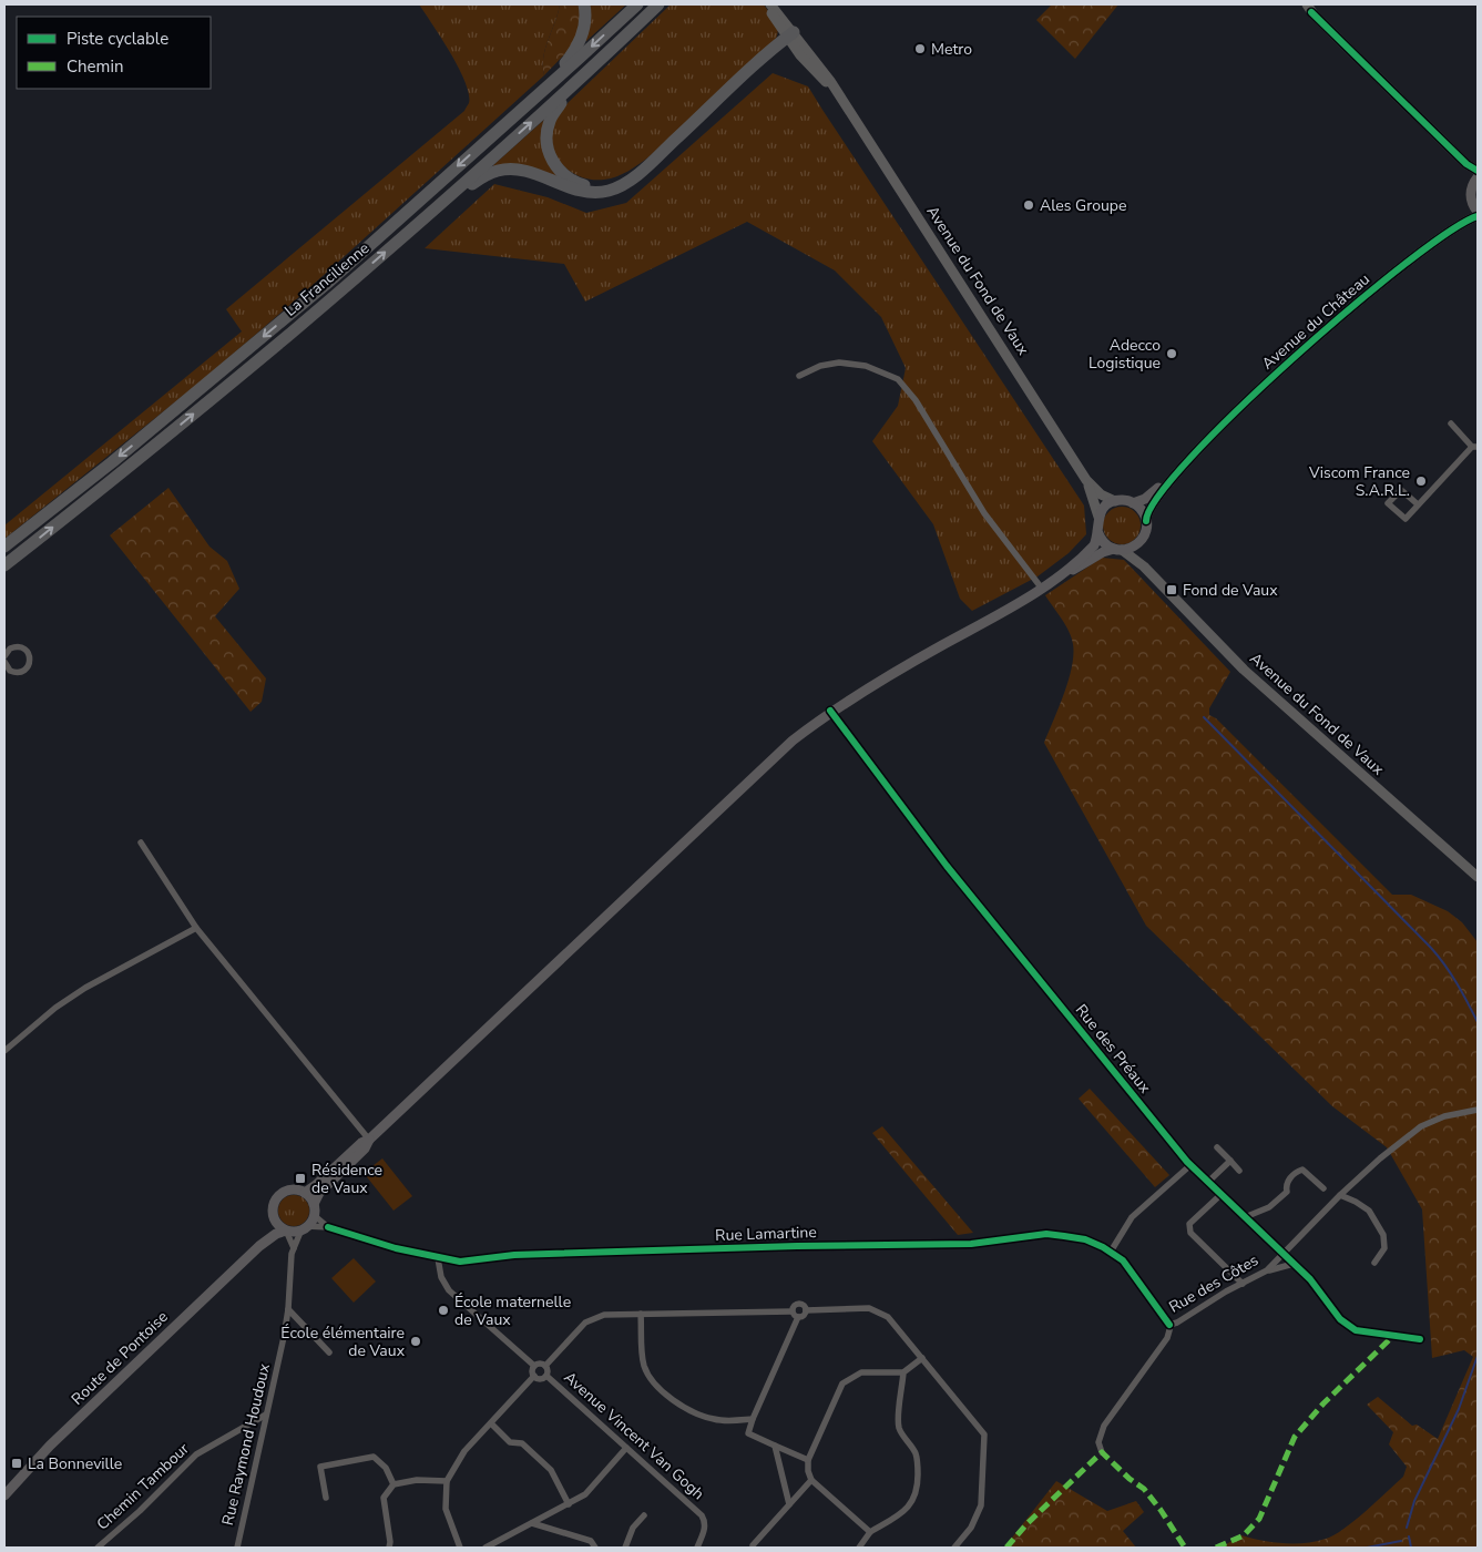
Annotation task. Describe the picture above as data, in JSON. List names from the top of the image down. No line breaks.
{"streets":{"highway":["La Francilienne"],"main road":["Avenue du Château","Route de Pontoise"],"street":["Avenue du Fond de Vaux","Rue des Préaux","Rue Lamartine","Rue des Côtes","Avenue Vincent Van Gogh","Rue Raymond Houdoux","Chemin Tambour"]},"crossings":[["Avenue du Fond de Vaux","Avenue du Château"],["Rue des Préaux","Rue des Côtes"],["Rue Lamartine","Rue des Côtes"],["Rue Lamartine","Route de Pontoise"],["Rue Lamartine","Rue Raymond Houdoux"],["Route de Pontoise","Rue Raymond Houdoux"],["Rue Raymond Houdoux","Chemin Tambour"]],"places":{"other":["Metro","Ales Groupe","Adecco Logistique","Viscom France S.A.R.L.","École maternelle de Vaux","École élémentaire de Vaux"],"transit":["Fond de Vaux","Résidence de Vaux","La Bonneville"]},"legend":["Piste cyclable","Chemin"]}
